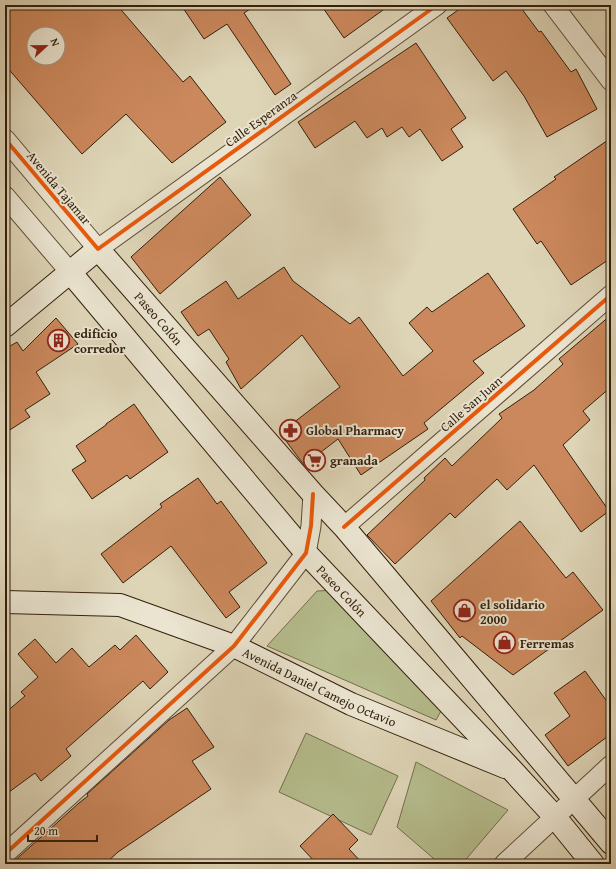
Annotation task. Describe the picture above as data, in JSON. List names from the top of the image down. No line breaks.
{"streets":{"main road":["Paseo Colón","Avenida Daniel Camejo Octavio"],"street":["Calle Esperanza","Avenida Tajamar","Calle San Juan"]},"crossings":[["Calle Esperanza","Avenida Tajamar"],["Calle Esperanza","Paseo Colón"],["Avenida Tajamar","Paseo Colón"],["Paseo Colón","Calle San Juan"],["Paseo Colón","Avenida Daniel Camejo Octavio"]],"places":{"building":["edificio corredor"],"pharmacy":["Global Pharmacy"],"supermarket":["granada"],"shop":["el solidario 2000","Ferremas"]},"scale_bar":"20 m","north":"right"}
